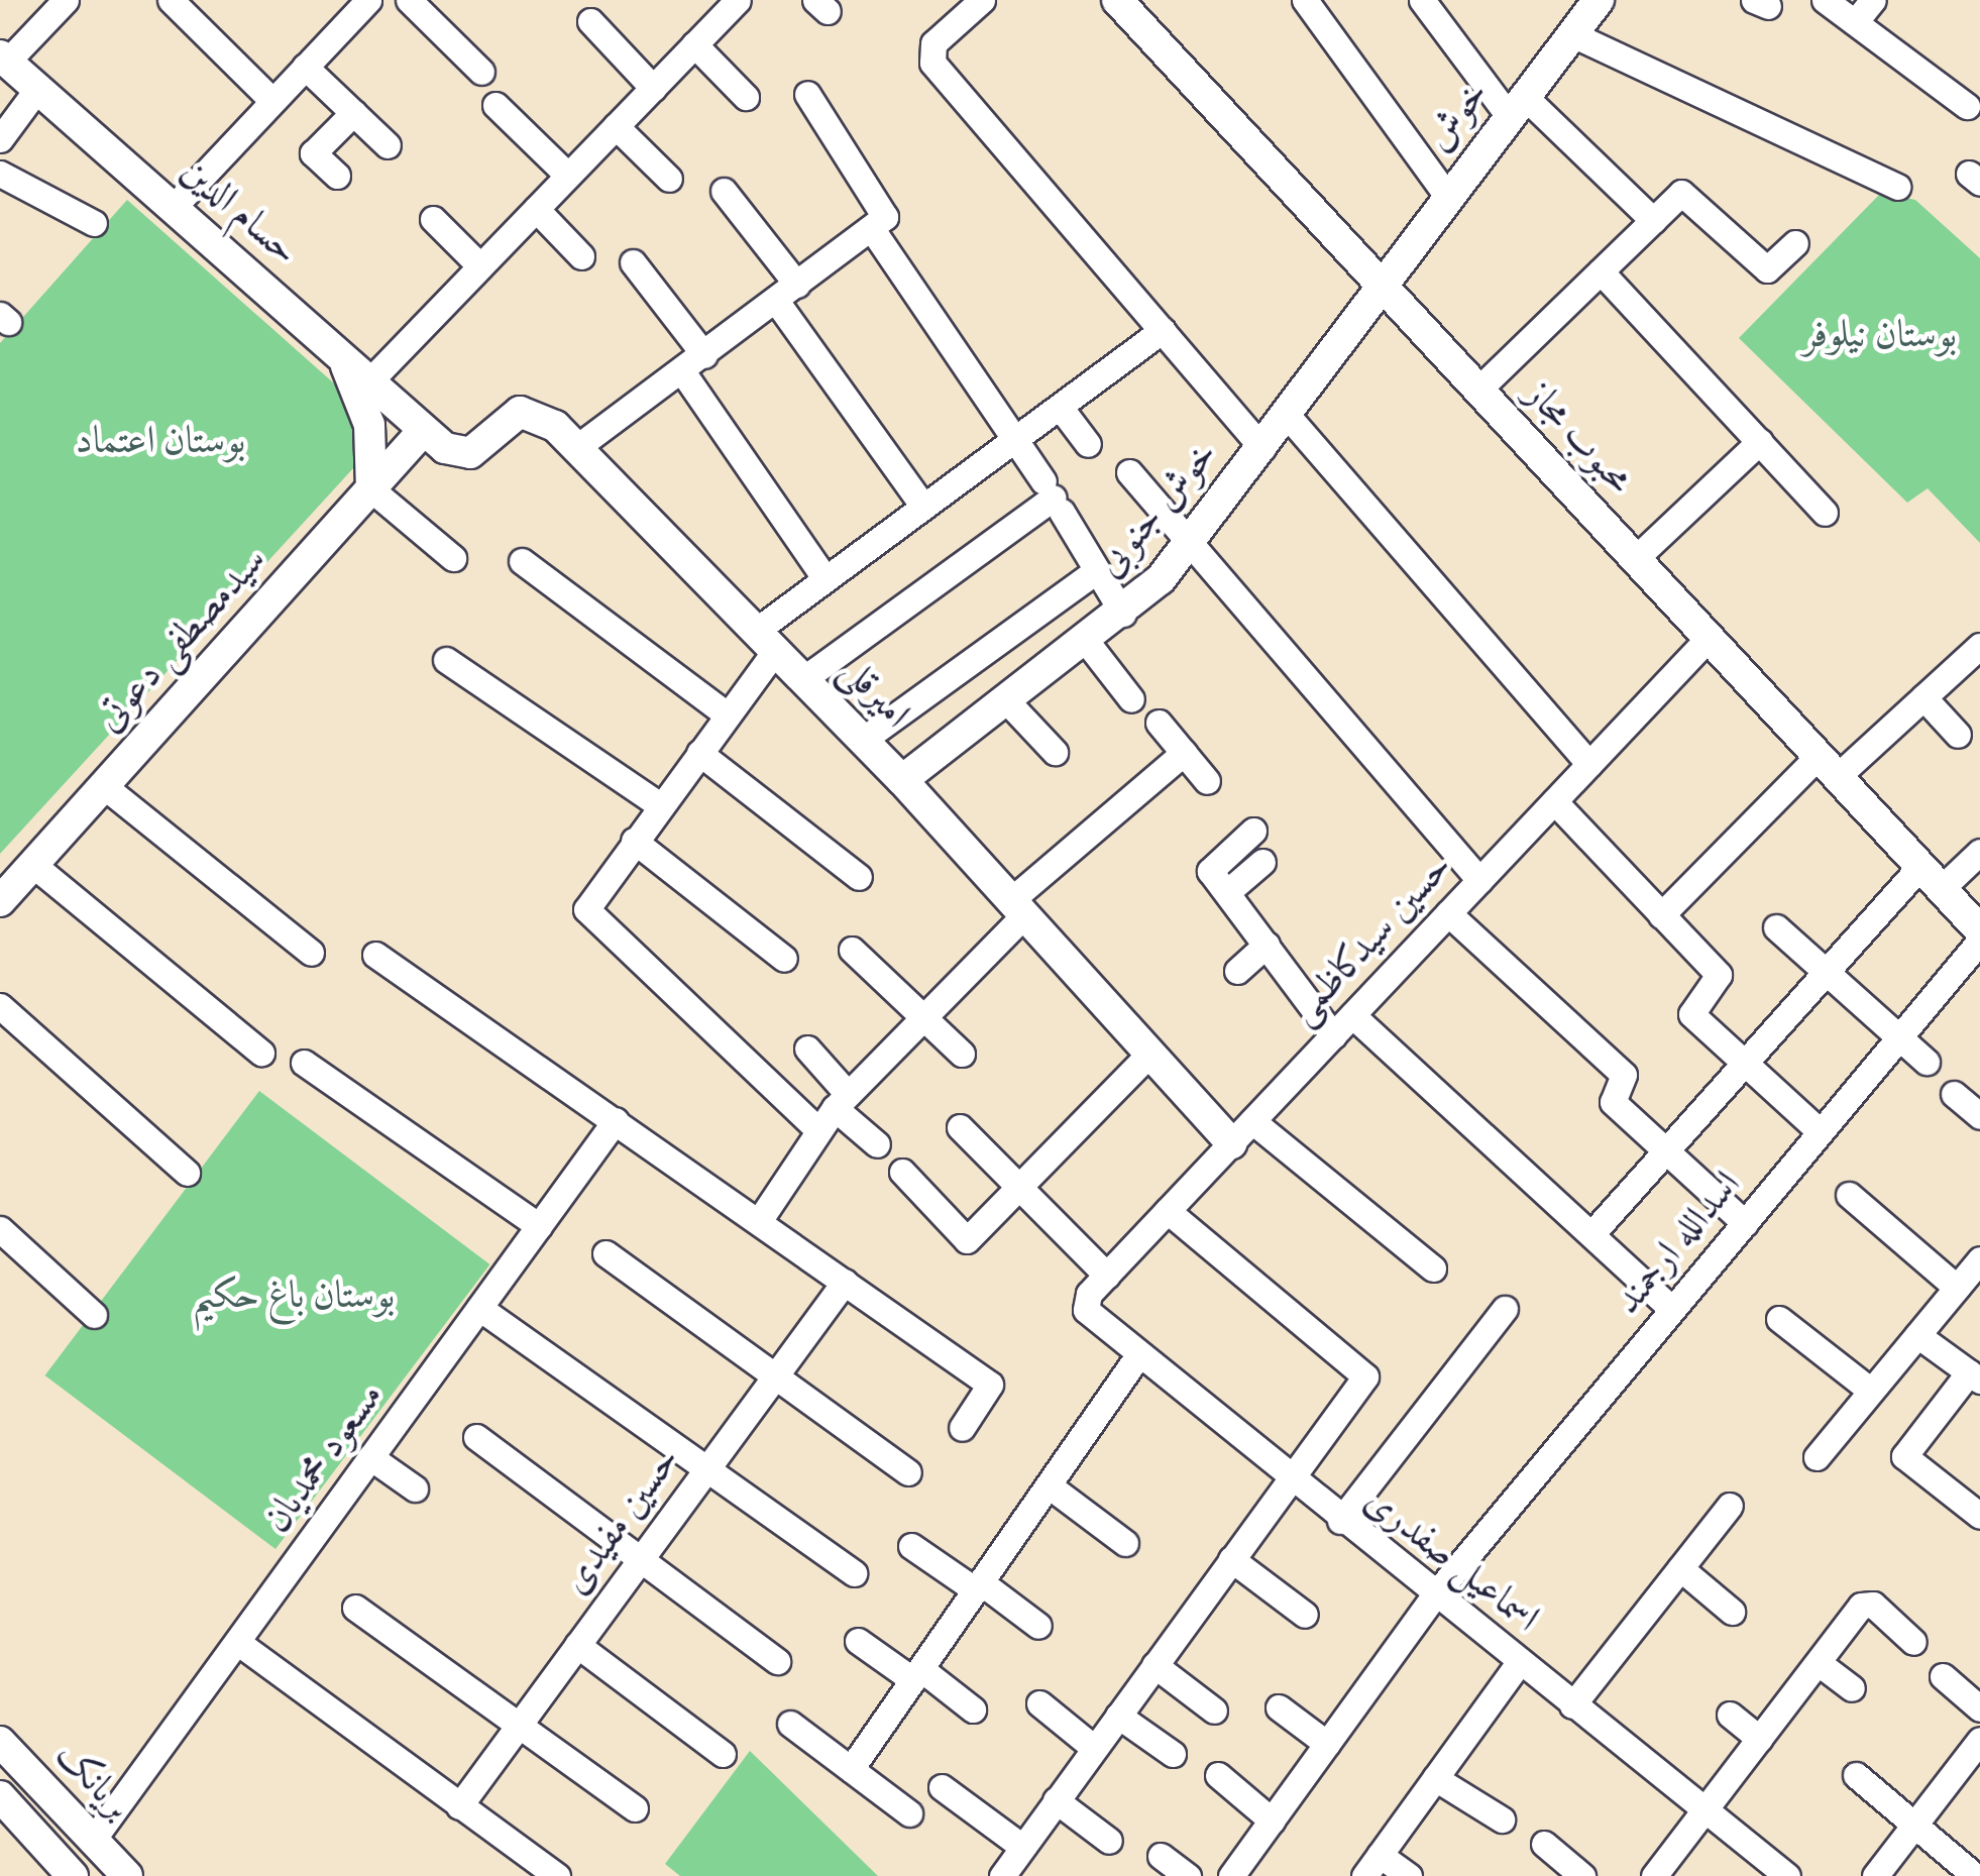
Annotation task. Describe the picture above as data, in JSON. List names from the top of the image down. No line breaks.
{"streets":{"main road":["خوش","حسام الدین","محبوب مجاز","خوش جنوبی","سیدمصطفی دعوتی","امیرقلی","بریانک"],"street":["حسین سیدکاظمی","اسدالله ارجمند","مسعود محمدیان","حسین مفیدی","اسماعیل صفدری"]},"crossings":[["خوش","محبوب مجاز"],["خوش","خوش جنوبی"],["حسام الدین","سیدمصطفی دعوتی"],["حسام الدین","امیرقلی"],["محبوب مجاز","خوش جنوبی"],["محبوب مجاز","حسین سیدکاظمی"],["خوش جنوبی","امیرقلی"],["سیدمصطفی دعوتی","امیرقلی"],["امیرقلی","حسین سیدکاظمی"],["حسین سیدکاظمی","اسماعیل صفدری"],["اسدالله ارجمند","اسماعیل صفدری"],["مسعود محمدیان","بریانک"]],"parks":["بوستان نیلوفر","بوستان اعتماد","بوستان باغ حکیم"]}
